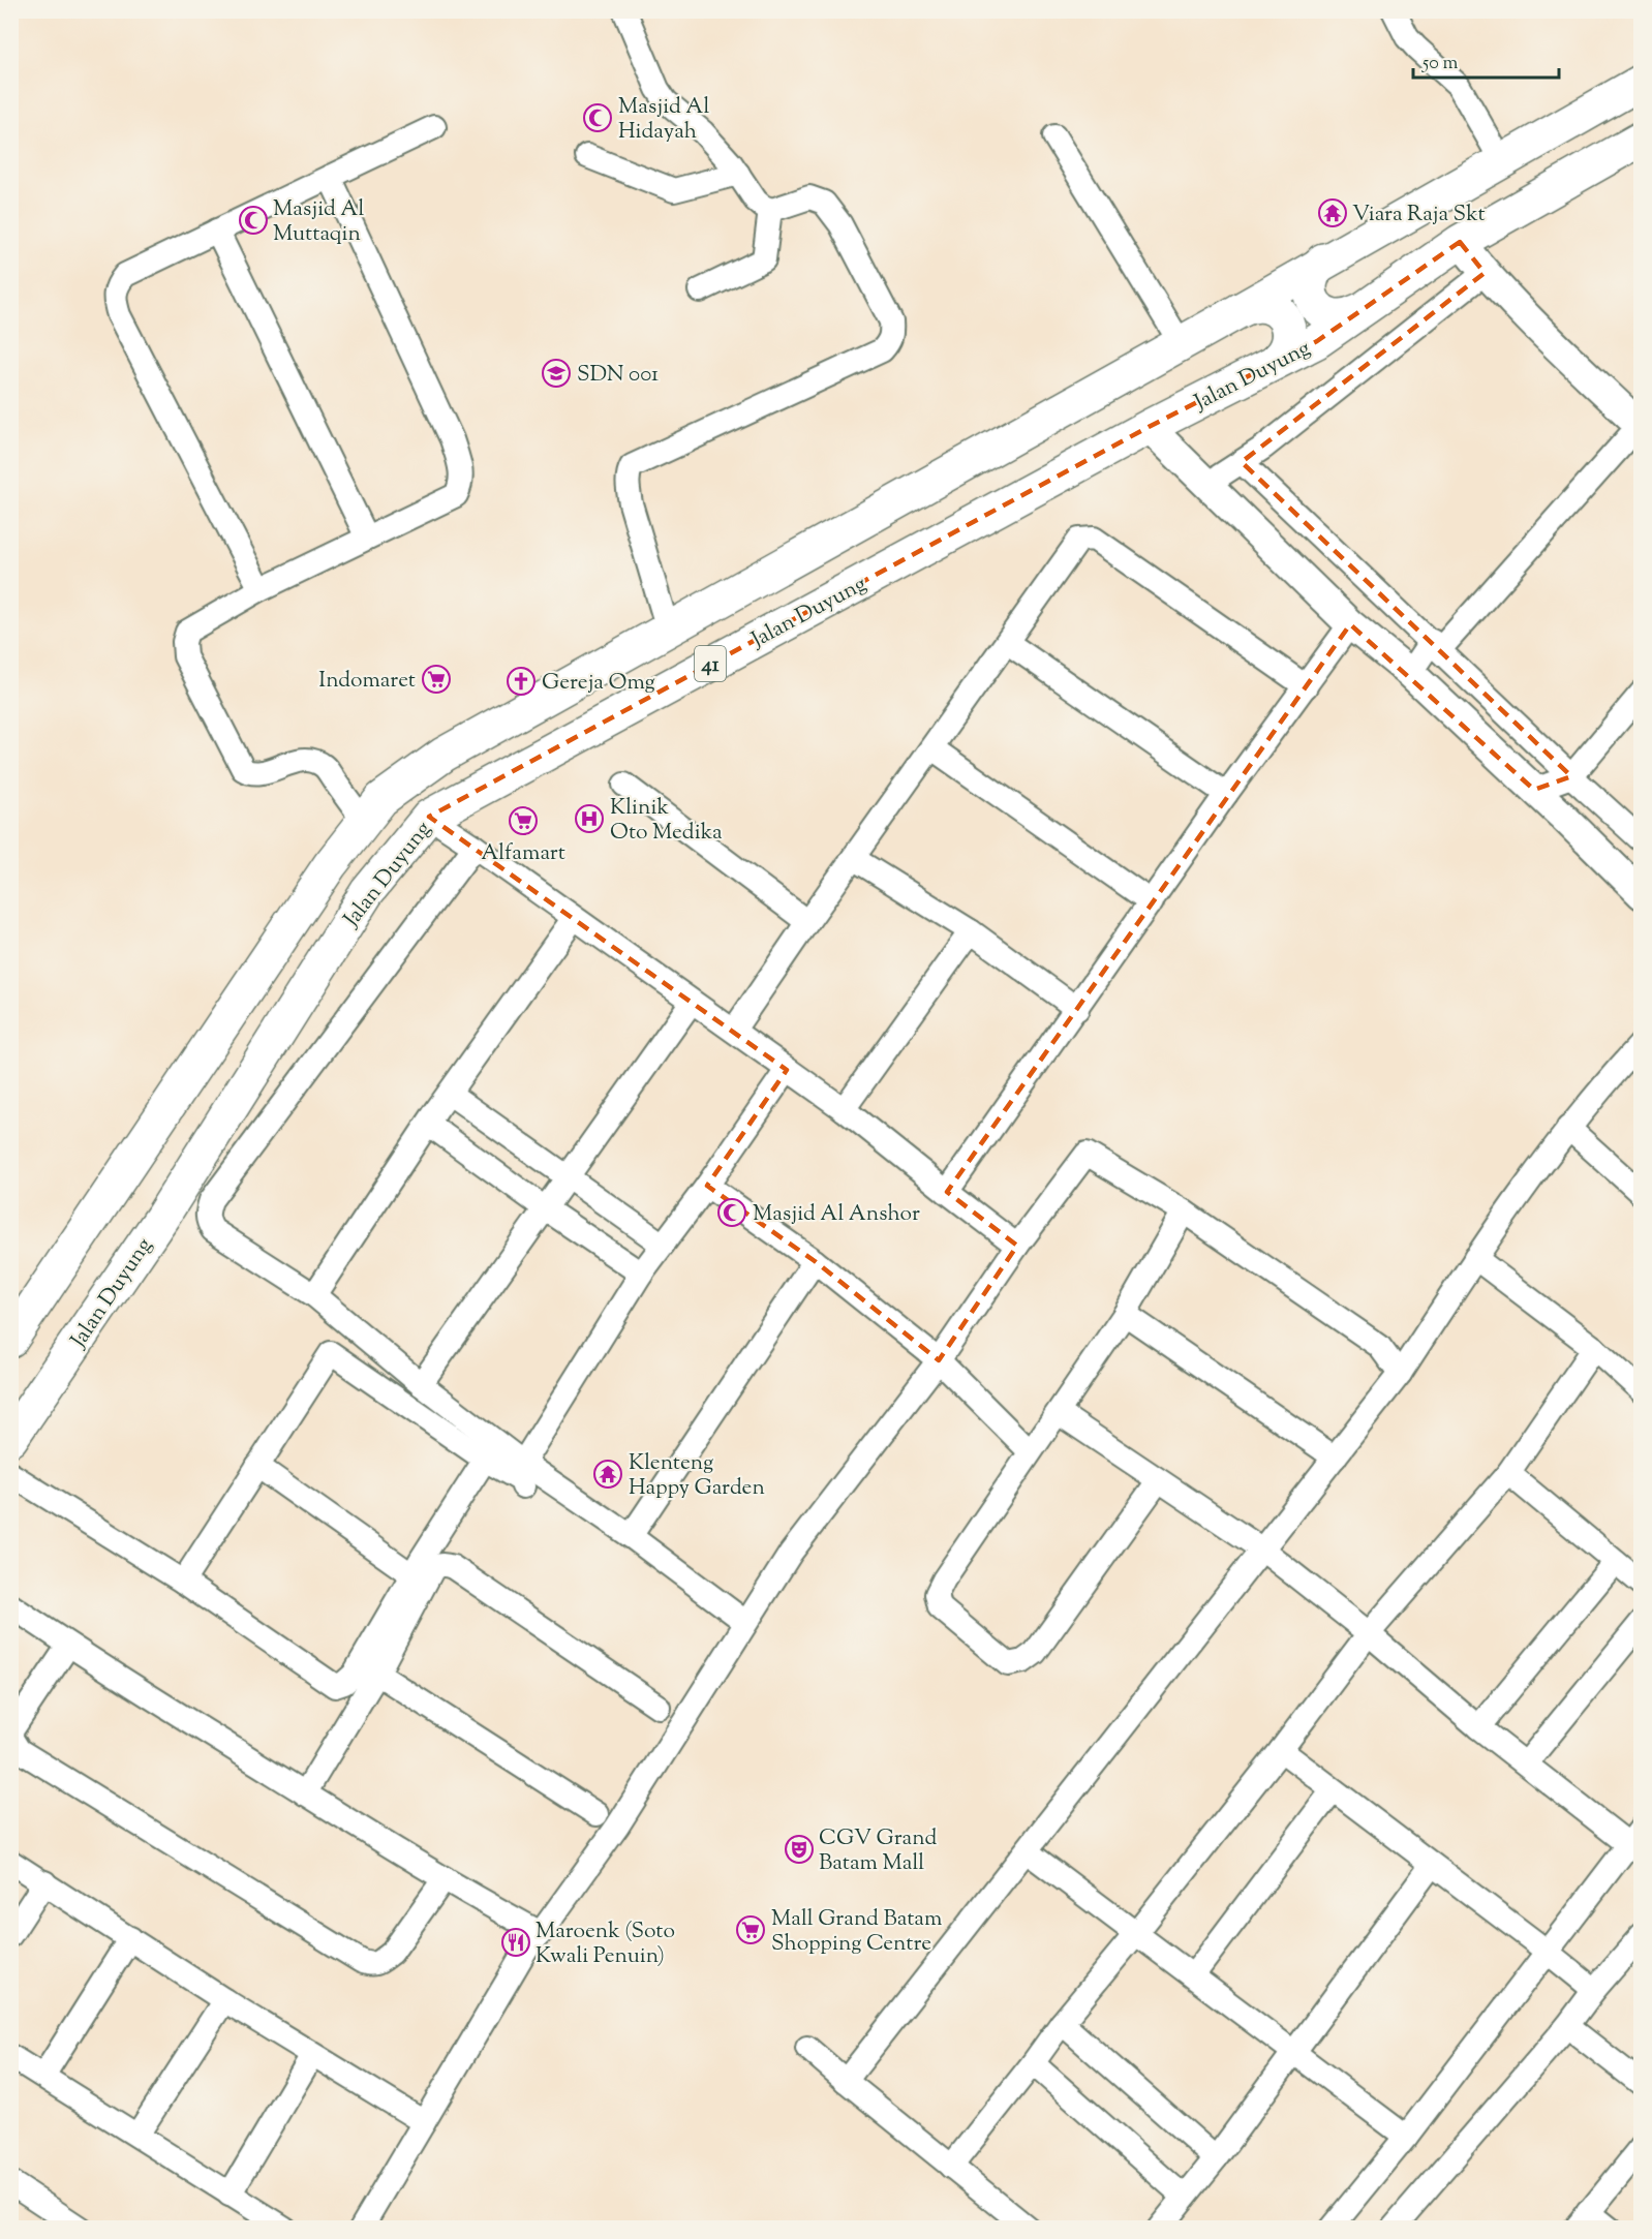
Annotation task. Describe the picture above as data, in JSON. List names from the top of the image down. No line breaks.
{"streets":{"highway":["Jalan Duyung","41"]},"places":{"mosque":["Masjid Al Hidayah","Masjid Al Muttaqin","Masjid Al Anshor"],"temple":["Viara Raja Skt","Klenteng Happy Garden"],"school or university":["SDN 001"],"supermarket":["Indomaret","Alfamart","Mall Grand Batam Shopping Centre"],"church":["Gereja Omg"],"hospital":["Klinik Oto Medika"],"theatre":["CGV Grand Batam Mall"],"restaurant":["Maroenk (Soto Kwali Penuin)"]},"scale_bar":"50 m"}
